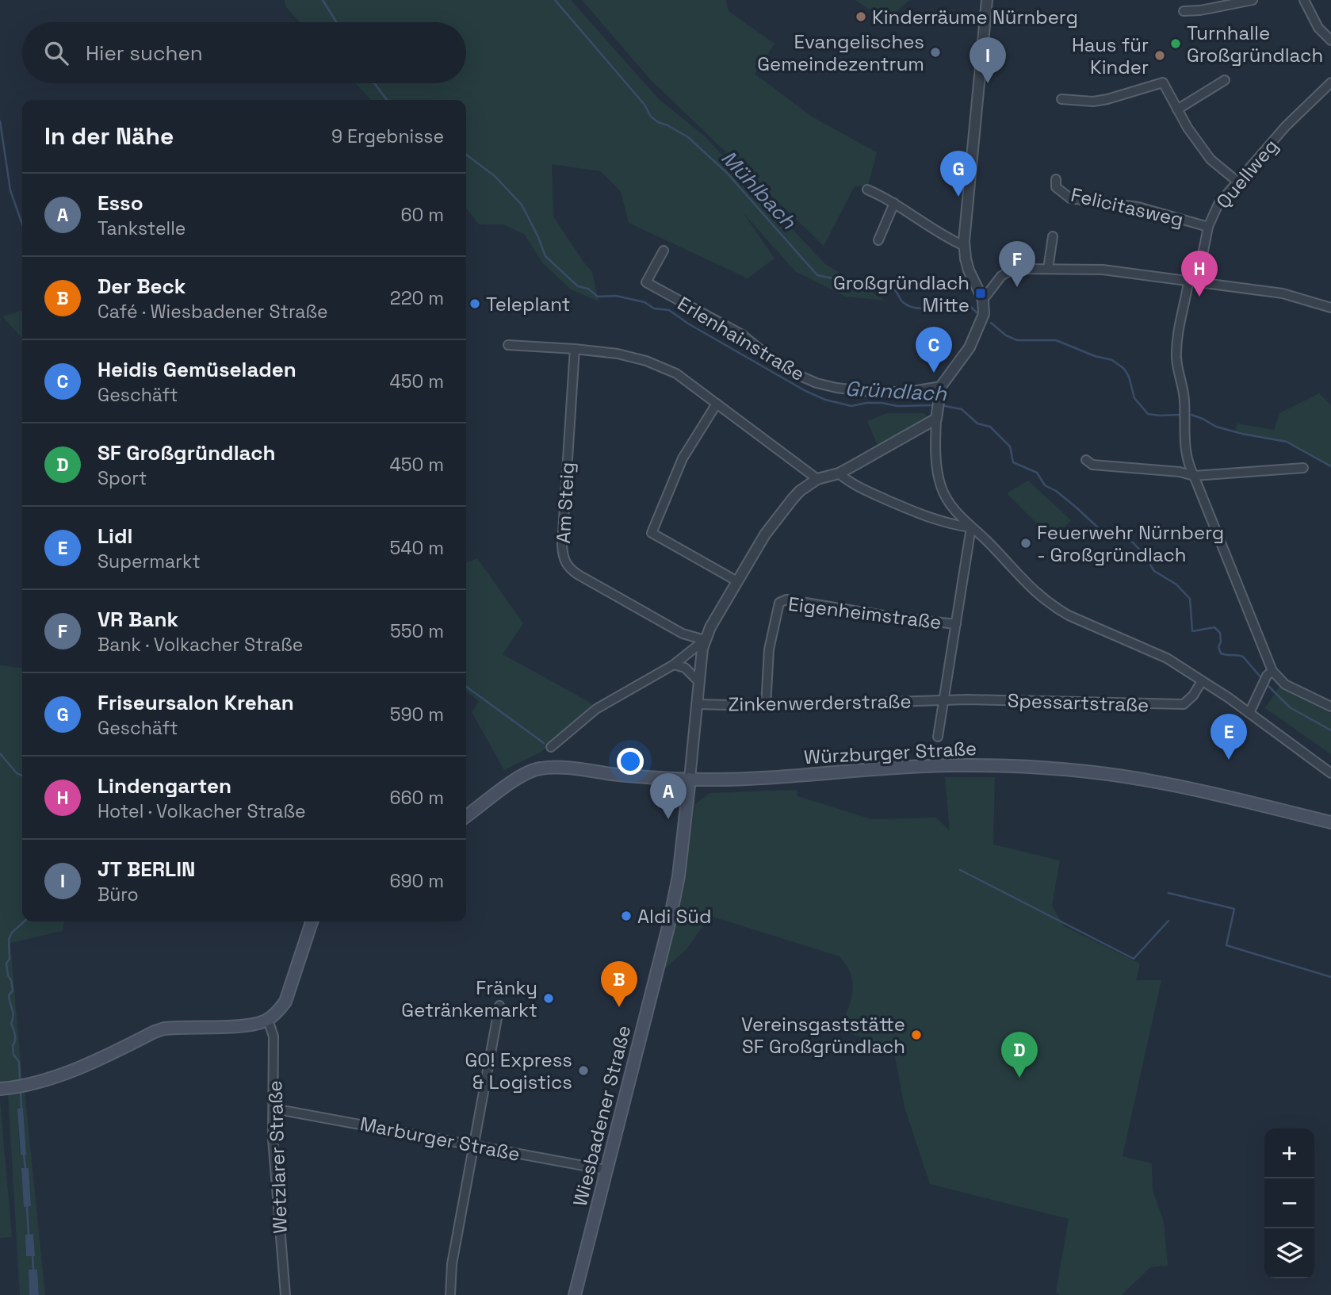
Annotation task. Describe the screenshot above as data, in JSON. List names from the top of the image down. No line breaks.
{"streets":{"main road":["Würzburger Straße","Wiesbadener Straße"],"street":["Quellweg","Felicitasweg","Erlenhainstraße","Am Steig","Eigenheimstraße","Zinkenwerderstraße","Spessartstraße","Marburger Straße","Wetzlarer Straße"]},"crossings":[["Quellweg","Felicitasweg"],["Am Steig","Wiesbadener Straße"],["Eigenheimstraße","Zinkenwerderstraße"],["Zinkenwerderstraße","Spessartstraße"],["Zinkenwerderstraße","Wiesbadener Straße"],["Würzburger Straße","Wiesbadener Straße"],["Wiesbadener Straße","Marburger Straße"],["Marburger Straße","Wetzlarer Straße"]],"water":["Mühlbach","Gründlach"],"places":{"other":["Kinderräume Nürnberg","Turnhalle Großgründlach","Evangelisches Gemeindezentrum","Haus für Kinder","Teleplant","Feuerwehr Nürnberg - Großgründlach","Aldi Süd","Fränky Getränkemarkt","Vereinsgaststätte SF Großgründlach","GO! Express & Logistics"],"transit":["Großgründlach Mitte"]},"page":{"search":"Hier suchen","pins":["I","G","F","H","C","E","A","B","D"],"heading":["In der Nähe","9 Ergebnisse"],"list":[{"mark":"A","name":"Esso","note":"Tankstelle","value":"60 m"},{"mark":"B","name":"Der Beck","note":"Café · Wiesbadener Straße","value":"220 m"},{"mark":"C","name":"Heidis Gemüseladen","note":"Geschäft","value":"450 m"},{"mark":"D","name":"SF Großgründlach","note":"Sport","value":"450 m"},{"mark":"E","name":"Lidl","note":"Supermarkt","value":"540 m"},{"mark":"F","name":"VR Bank","note":"Bank · Volkacher Straße","value":"550 m"},{"mark":"G","name":"Friseursalon Krehan","note":"Geschäft","value":"590 m"},{"mark":"H","name":"Lindengarten","note":"Hotel · Volkacher Straße","value":"660 m"},{"mark":"I","name":"JT BERLIN","note":"Büro","value":"690 m"}],"map_buttons":["+","−"]}}
